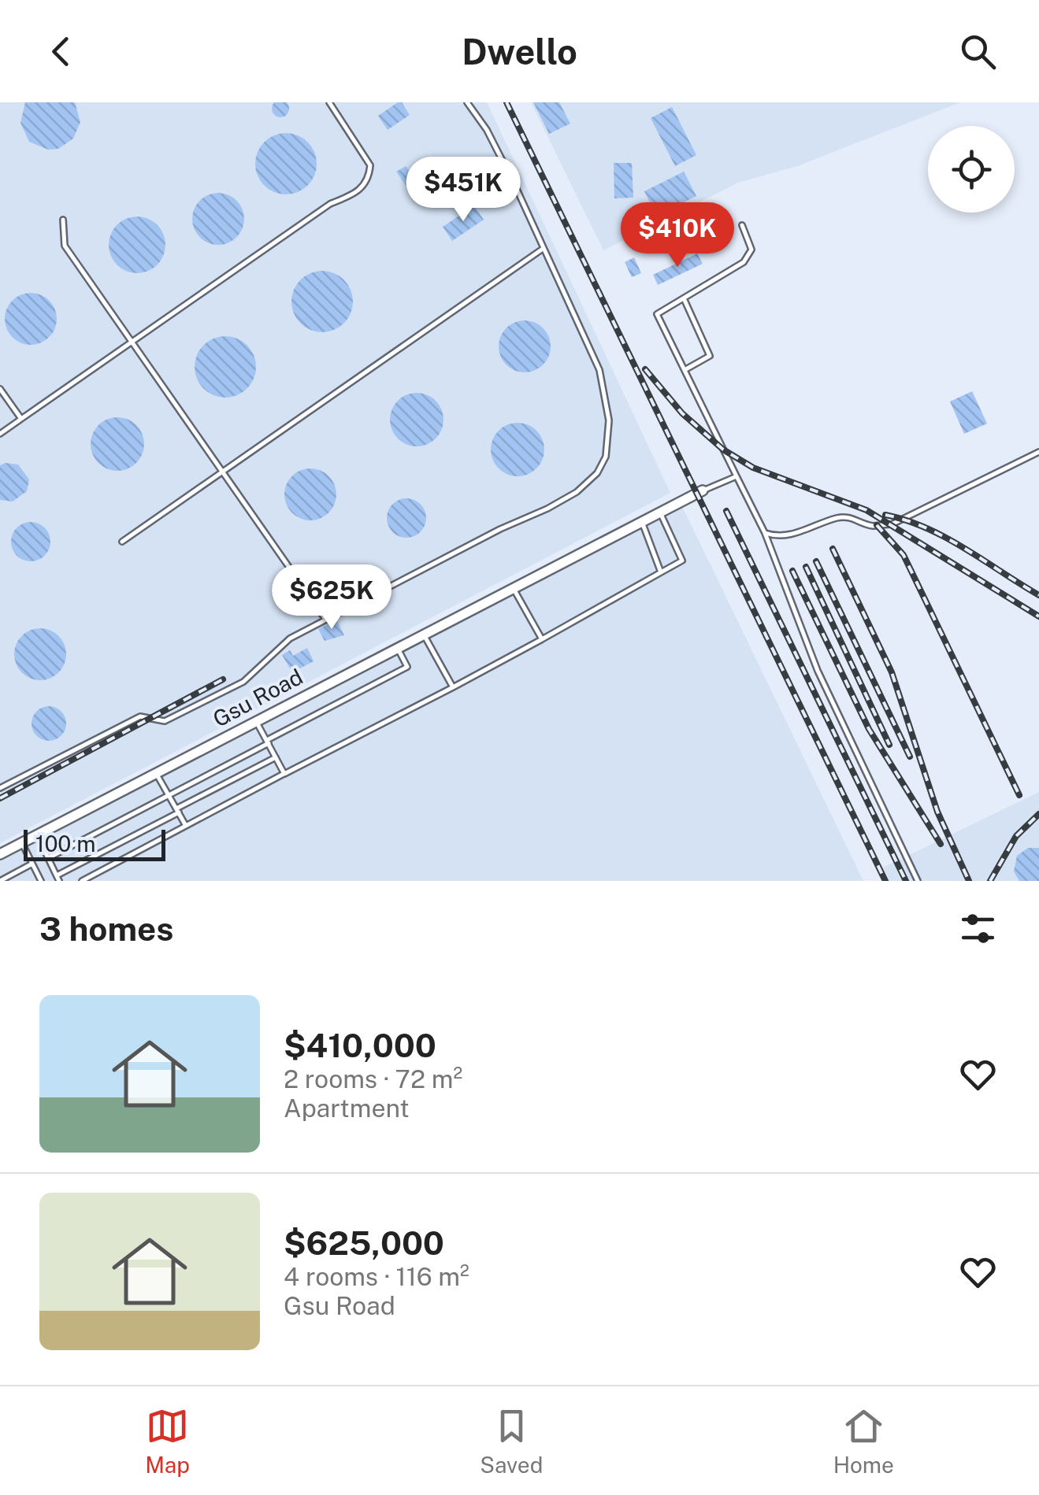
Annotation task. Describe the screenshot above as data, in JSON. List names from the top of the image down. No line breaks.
{"streets":{"street":["Gsu Road"]},"scale_bar":"100 m","page":{"header":"Dwello","price":["$451K","$410K","$625K"],"scale":"100 m","heading":"3 homes","list":[{"name":"$410,000","note":"2 rooms · 72 m² · Apartment"},{"name":"$625,000","note":"4 rooms · 116 m² · Gsu Road"}],"tabs":["Map","Saved","Home"]}}
